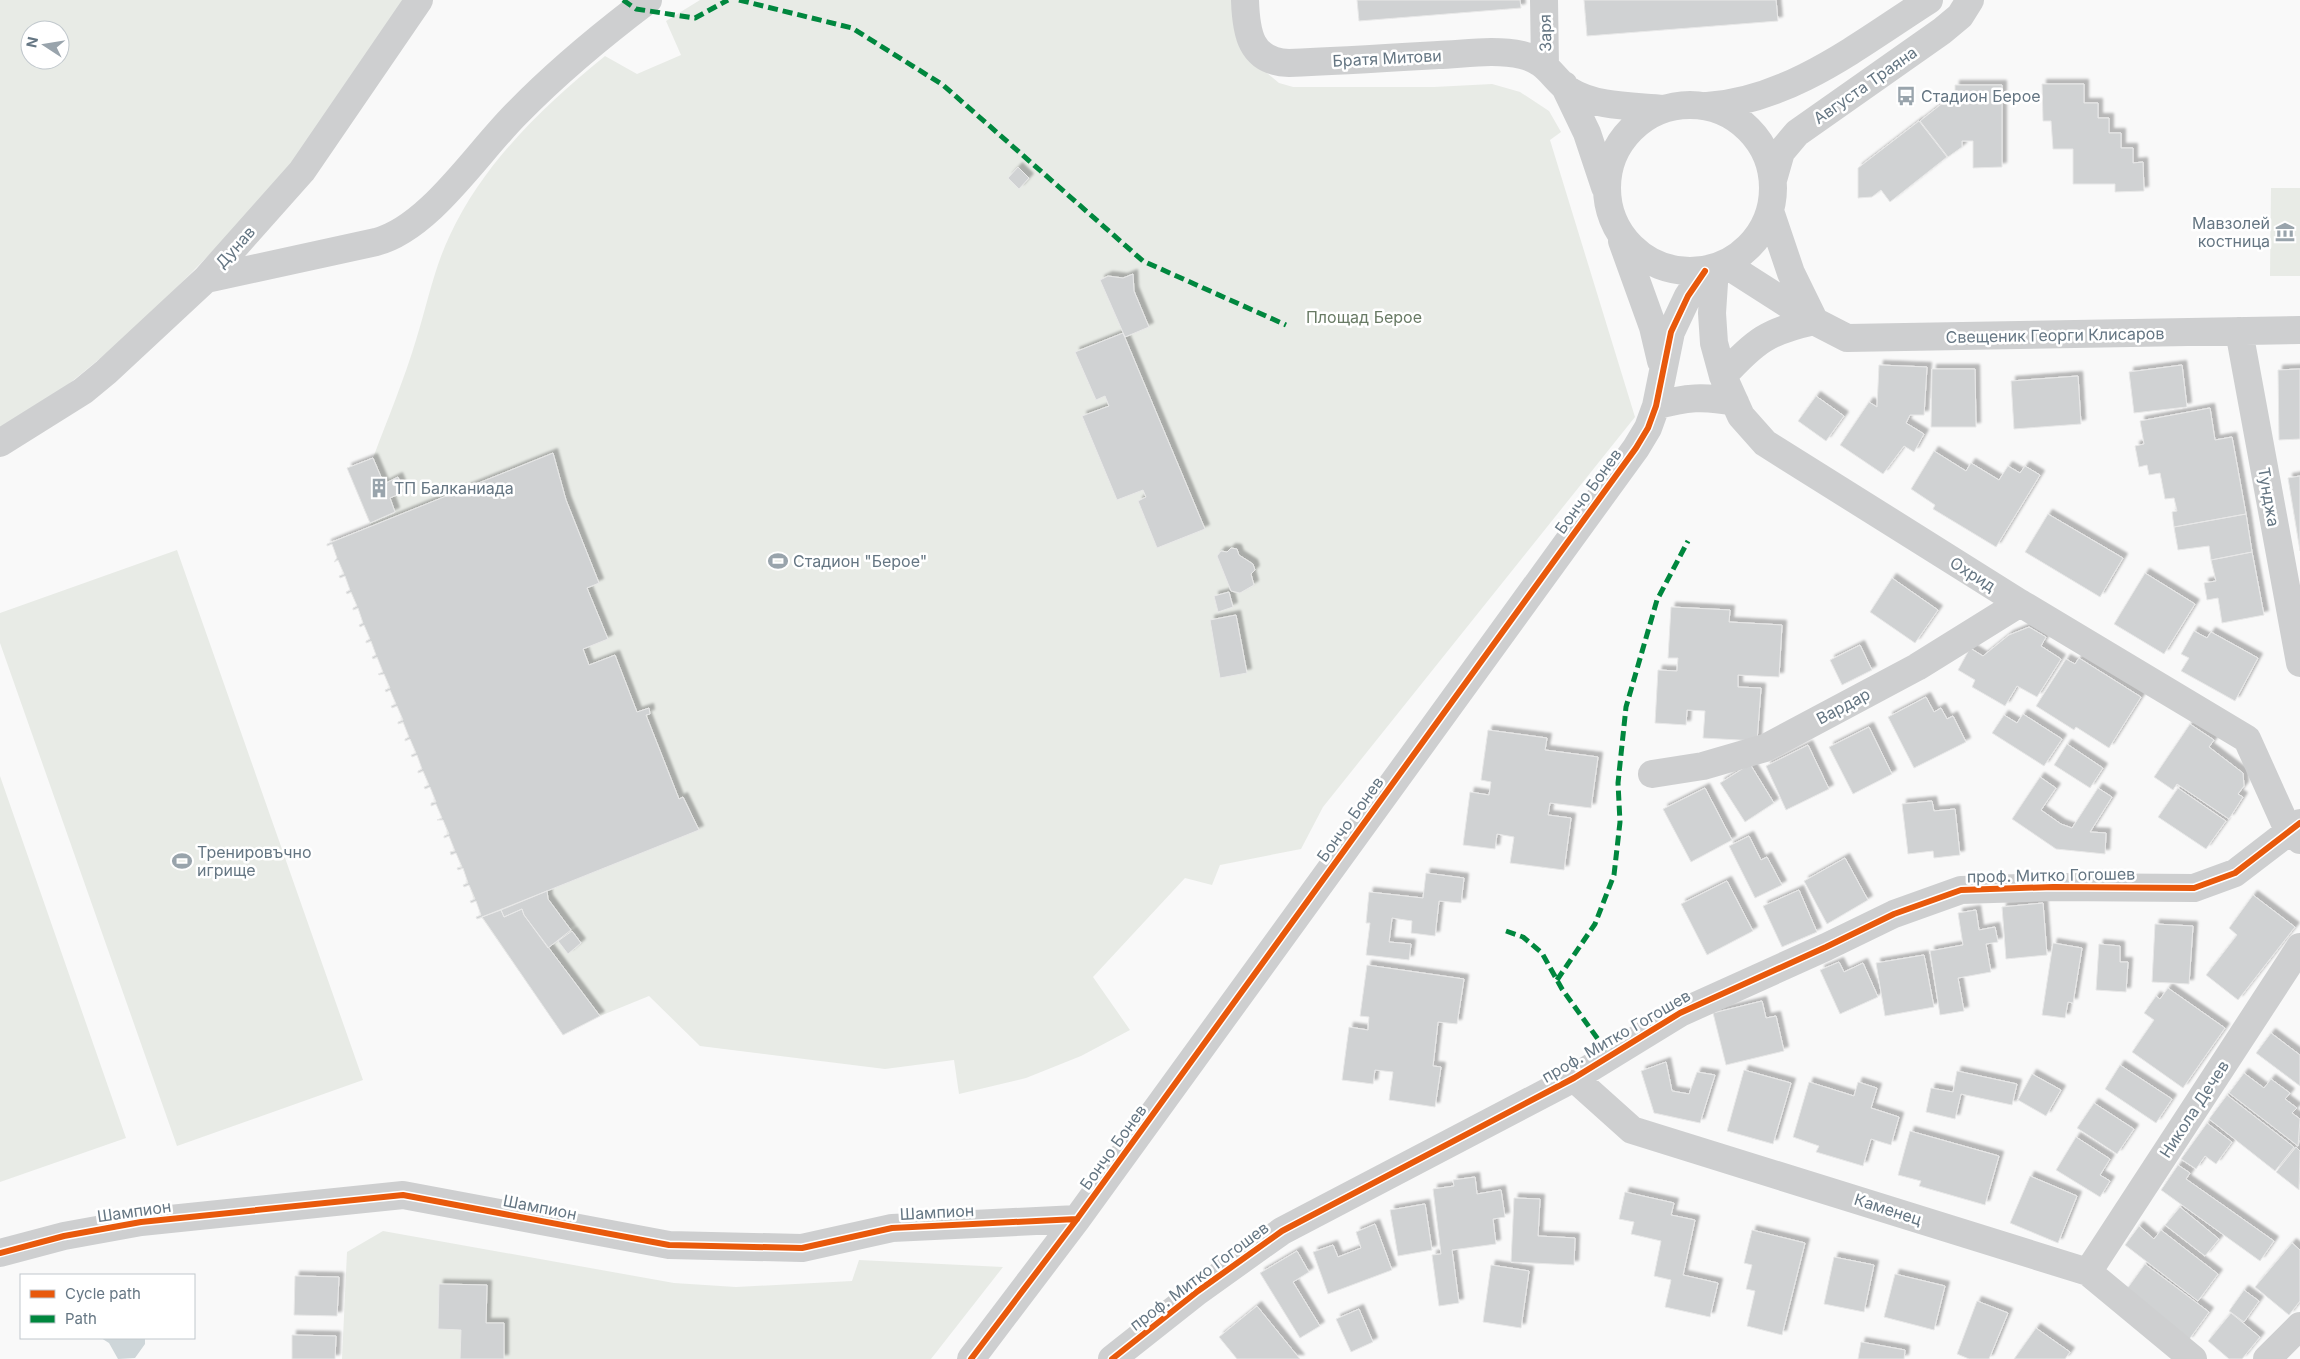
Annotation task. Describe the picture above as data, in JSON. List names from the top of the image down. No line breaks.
{"streets":{"street":["Заря","Братя Митови","Августа Траяна","Дунав","Свещеник Георги Клисаров","Бончо Бонев","Тунджа","Охрид","Вардар","проф. Митко Гогошев","Никола Дечев","Шампион","Каменец"]},"crossings":[["Заря","Братя Митови"],["Братя Митови","Августа Траяна"],["Братя Митови","Свещеник Георги Клисаров"],["Братя Митови","Бончо Бонев"],["Братя Митови","Охрид"],["Августа Траяна","Свещеник Георги Клисаров"],["Августа Траяна","Бончо Бонев"],["Августа Траяна","Охрид"],["Свещеник Георги Клисаров","Бончо Бонев"],["Свещеник Георги Клисаров","Тунджа"],["Свещеник Георги Клисаров","Охрид"],["Бончо Бонев","Охрид"],["Бончо Бонев","Шампион"],["Охрид","Вардар"],["Охрид","проф. Митко Гогошев"],["проф. Митко Гогошев","Каменец"],["Никола Дечев","Каменец"]],"parks":["Площад Берое"],"places":{"bus stop":["Стадион Берое"],"museum":["Мавзолей костница"],"building":["ТП Балканиада"],"sports":["Стадион \"Берое\"","Тренировъчно игрище"]},"legend":["Cycle path","Path"],"north":"left"}
